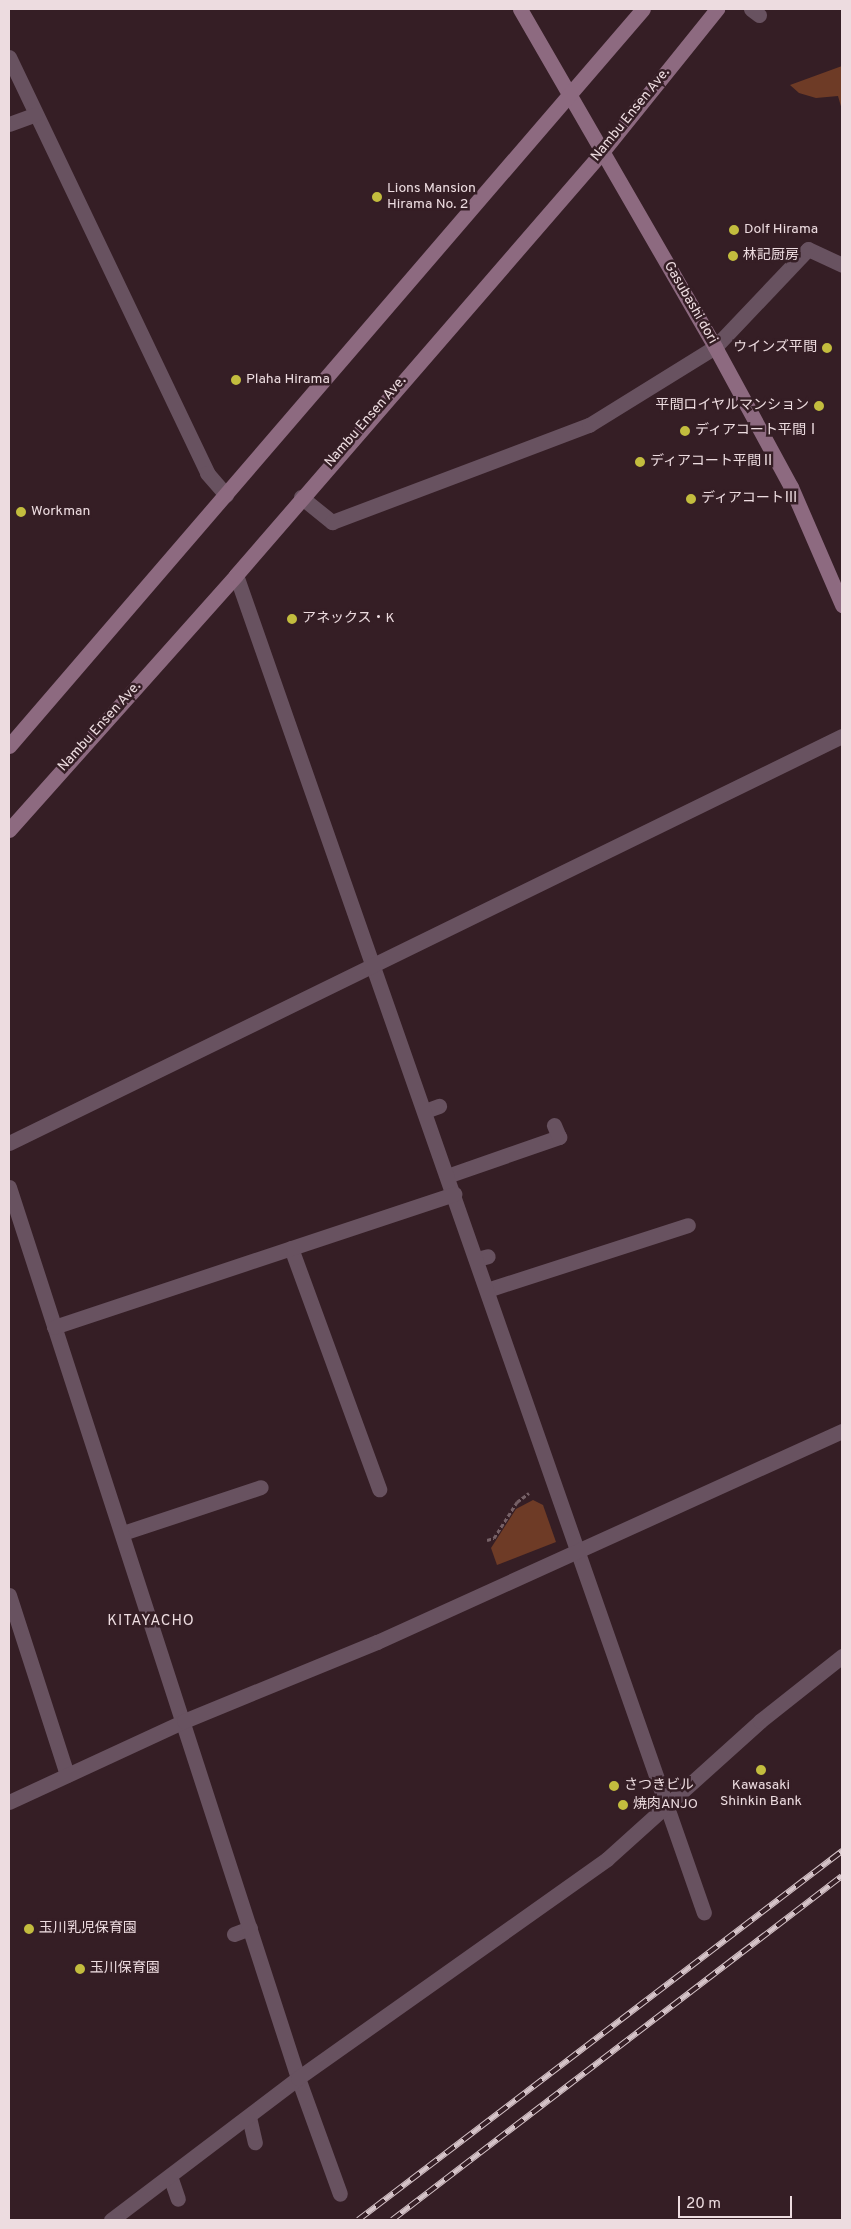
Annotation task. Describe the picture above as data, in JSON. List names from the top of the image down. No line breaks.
{"streets":{"street":["Nambu Ensen Ave.","Gasubashi dori"]},"crossings":[["Nambu Ensen Ave.","Gasubashi dori"]],"districts":["KITAYACHO"],"places":["Lions Mansion Hirama No. 2","Dolf Hirama","林記厨房","ウインズ平間","Plaha Hirama","平間ロイヤルマンション","ディアコート平間Ⅰ","ディアコート平間Ⅱ","ディアコートⅢ","Workman","アネックス・K","Kawasaki Shinkin Bank","さつきビル","焼肉ANJO","玉川乳児保育園","玉川保育園"],"scale_bar":"20 m"}
